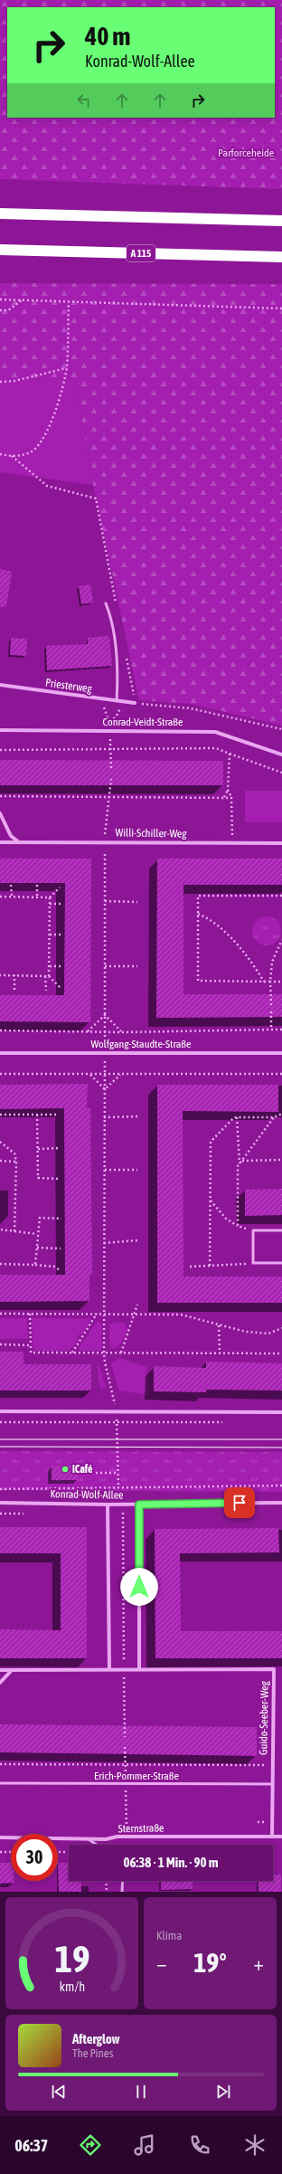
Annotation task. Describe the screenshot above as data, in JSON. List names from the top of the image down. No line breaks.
{"streets":{"highway":["A 115"],"street":["Priesterweg","Conrad-Veidt-Straße","Willi-Schiller-Weg","Wolfgang-Staudte-Straße","Konrad-Wolf-Allee","Guido-Seeber-Weg","Sternstraße"],"lane":["Erich-Pommer-Straße"]},"crossings":[["Guido-Seeber-Weg","Erich-Pommer-Straße"],["Guido-Seeber-Weg","Sternstraße"]],"parks":["Parforceheide"],"places":["iCafé"],"page":{"turn":["40 m","Konrad-Wolf-Allee"],"limit":"30","trip":"06:38 · 1 Min. · 90 m","tile":"Klima","heat":["−","19°","+"],"song":["Afterglow","The Pines"],"tabs":"06:37","gauge":["19","km/h"]}}
